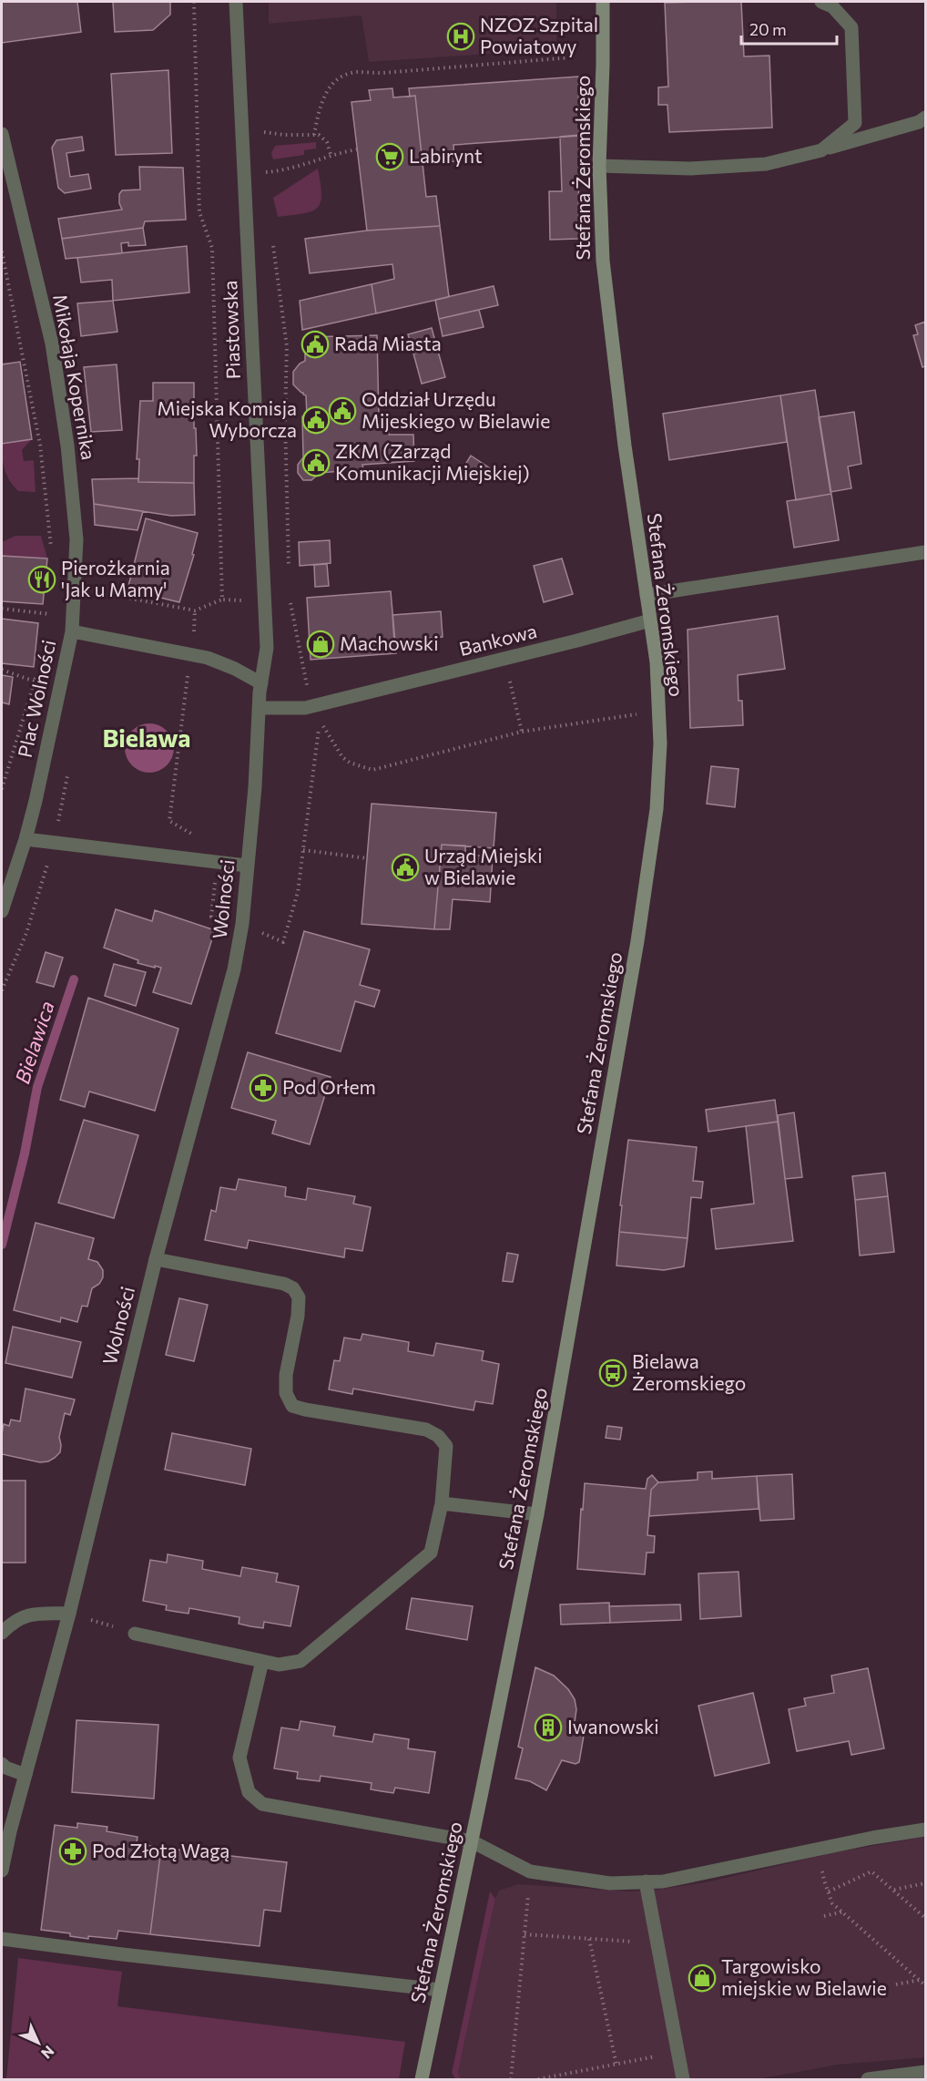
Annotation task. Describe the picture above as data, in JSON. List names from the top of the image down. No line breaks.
{"streets":{"street":["Stefana Żeromskiego","Piastowska","Mikołaja Kopernika","Bankowa","Plac Wolności","Wolności"]},"crossings":[["Stefana Żeromskiego","Bankowa"],["Piastowska","Bankowa"],["Piastowska","Plac Wolności"],["Piastowska","Wolności"],["Mikołaja Kopernika","Plac Wolności"]],"districts":["Bielawa"],"water":["Bielawica"],"places":{"hospital":["NZOZ Szpital Powiatowy"],"supermarket":["Labirynt"],"public building":["Rada Miasta","Oddział Urzędu Mijeskiego w Bielawie","Miejska Komisja Wyborcza","ZKM (Zarząd Komunikacji Miejskiej)","Urząd Miejski w Bielawie"],"restaurant":["Pierożkarnia 'Jak u Mamy'"],"shop":["Machowski","Targowisko miejskie w Bielawie"],"pharmacy":["Pod Orłem","Pod Złotą Wagą"],"bus stop":["Bielawa Żeromskiego"],"building":["Iwanowski"]},"scale_bar":"20 m","north":"bottom right"}
